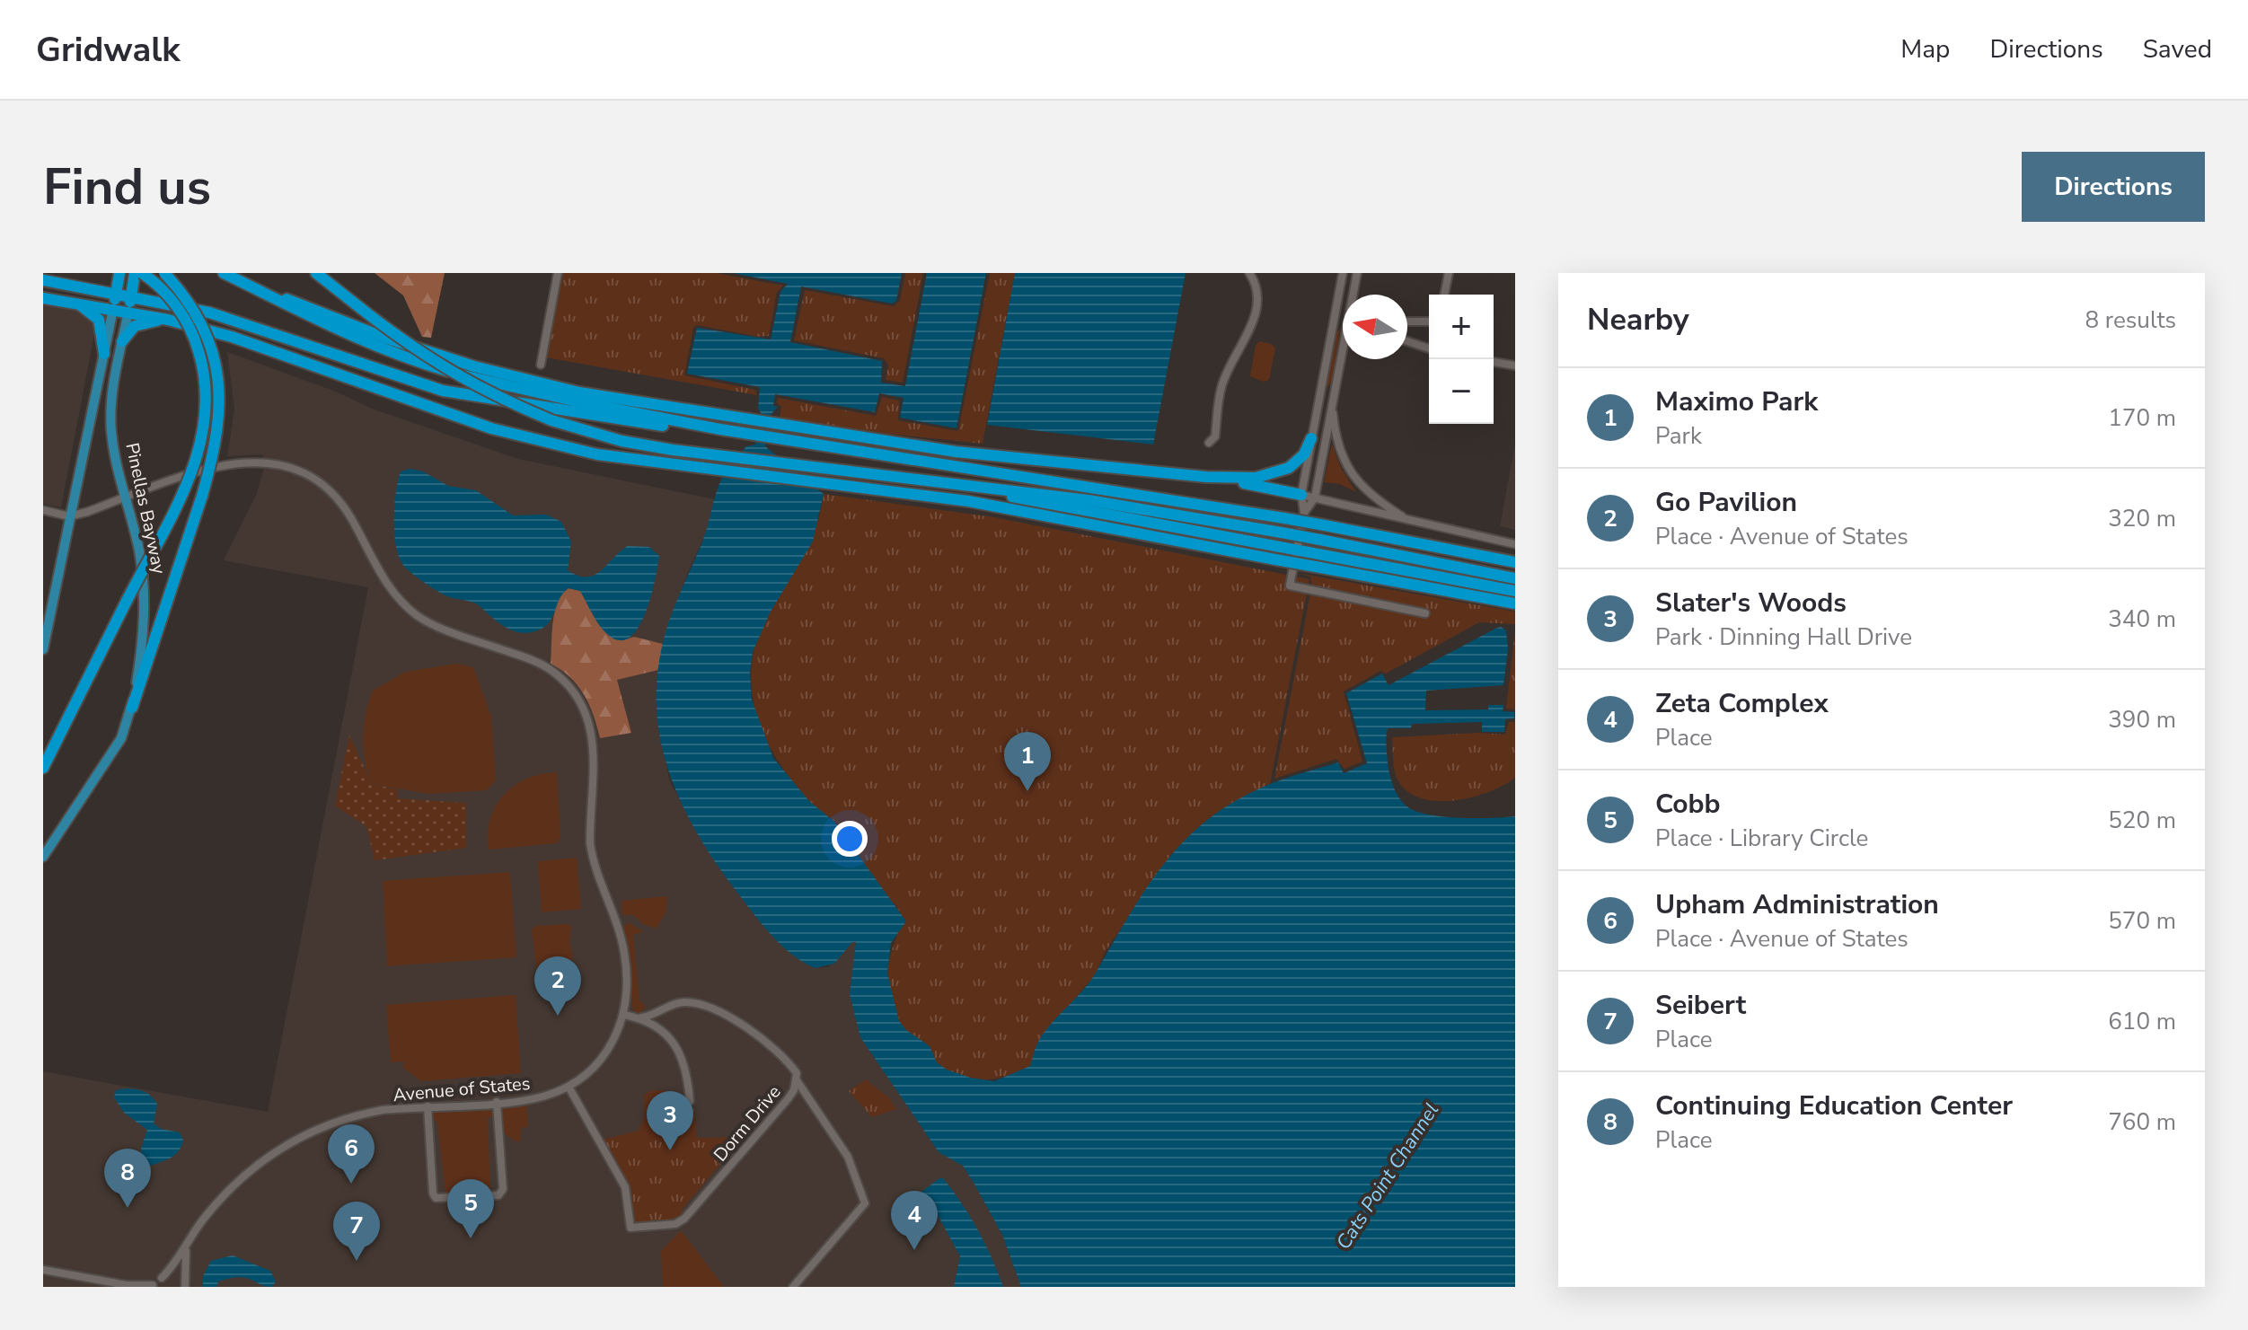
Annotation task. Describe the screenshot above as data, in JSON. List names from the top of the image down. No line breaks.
{"streets":{"highway":["Pinellas Bayway"],"street":["Avenue of States","Dorm Drive"]},"crossings":[["Pinellas Bayway","Avenue of States"],["Avenue of States","Dorm Drive"]],"water":["Cats Point Channel"],"north":"left","page":{"header":"Gridwalk","nav":["Map","Directions","Saved"],"buttons":"Directions","title":"Find us","heading":["Nearby","8 results"],"map_buttons":["+","−"],"list":[{"mark":"1","name":"Maximo Park","note":"Park","value":"170 m"},{"mark":"2","name":"Go Pavilion","note":"Place · Avenue of States","value":"320 m"},{"mark":"3","name":"Slater's Woods","note":"Park · Dinning Hall Drive","value":"340 m"},{"mark":"4","name":"Zeta Complex","note":"Place","value":"390 m"},{"mark":"5","name":"Cobb","note":"Place · Library Circle","value":"520 m"},{"mark":"6","name":"Upham Administration","note":"Place · Avenue of States","value":"570 m"},{"mark":"7","name":"Seibert","note":"Place","value":"610 m"},{"mark":"8","name":"Continuing Education Center","note":"Place","value":"760 m"}],"pins":["1","2","3","6","8","5","4","7"]}}
